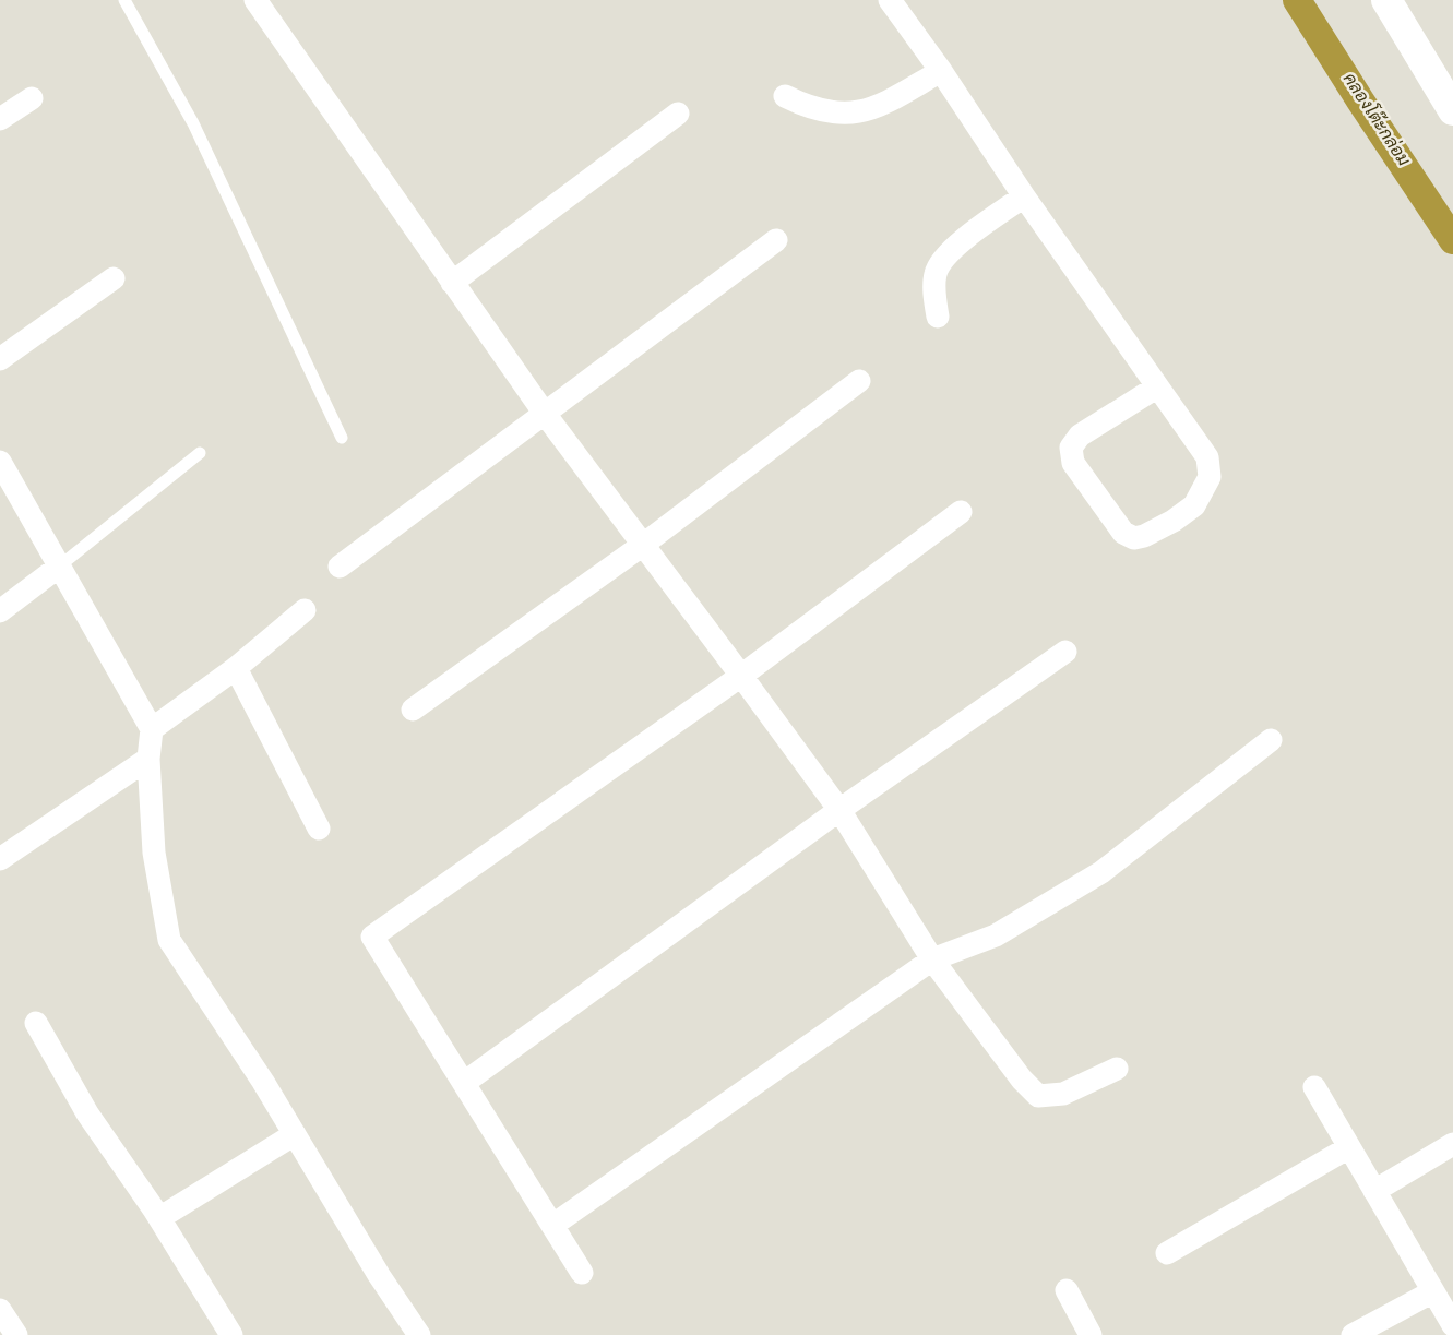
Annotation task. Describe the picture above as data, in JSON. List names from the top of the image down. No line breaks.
{"water":["คลองโต๊ะกล่อม"]}
